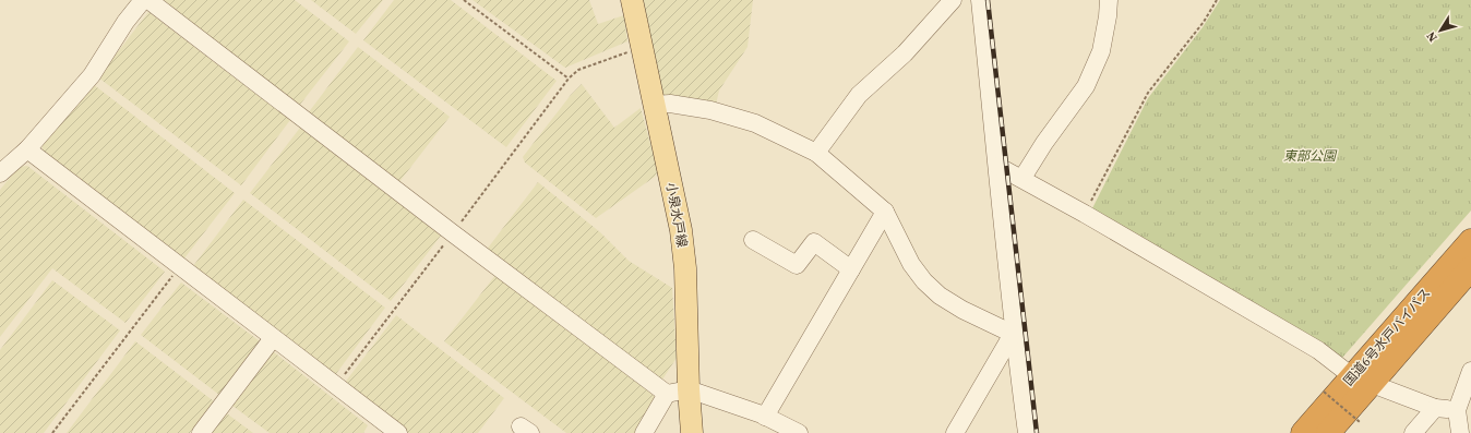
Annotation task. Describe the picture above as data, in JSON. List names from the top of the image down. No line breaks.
{"streets":{"highway":["国道6号水戸バイパス"],"main road":["小泉水戸線"]},"parks":["東部公園"],"north":"bottom left"}
